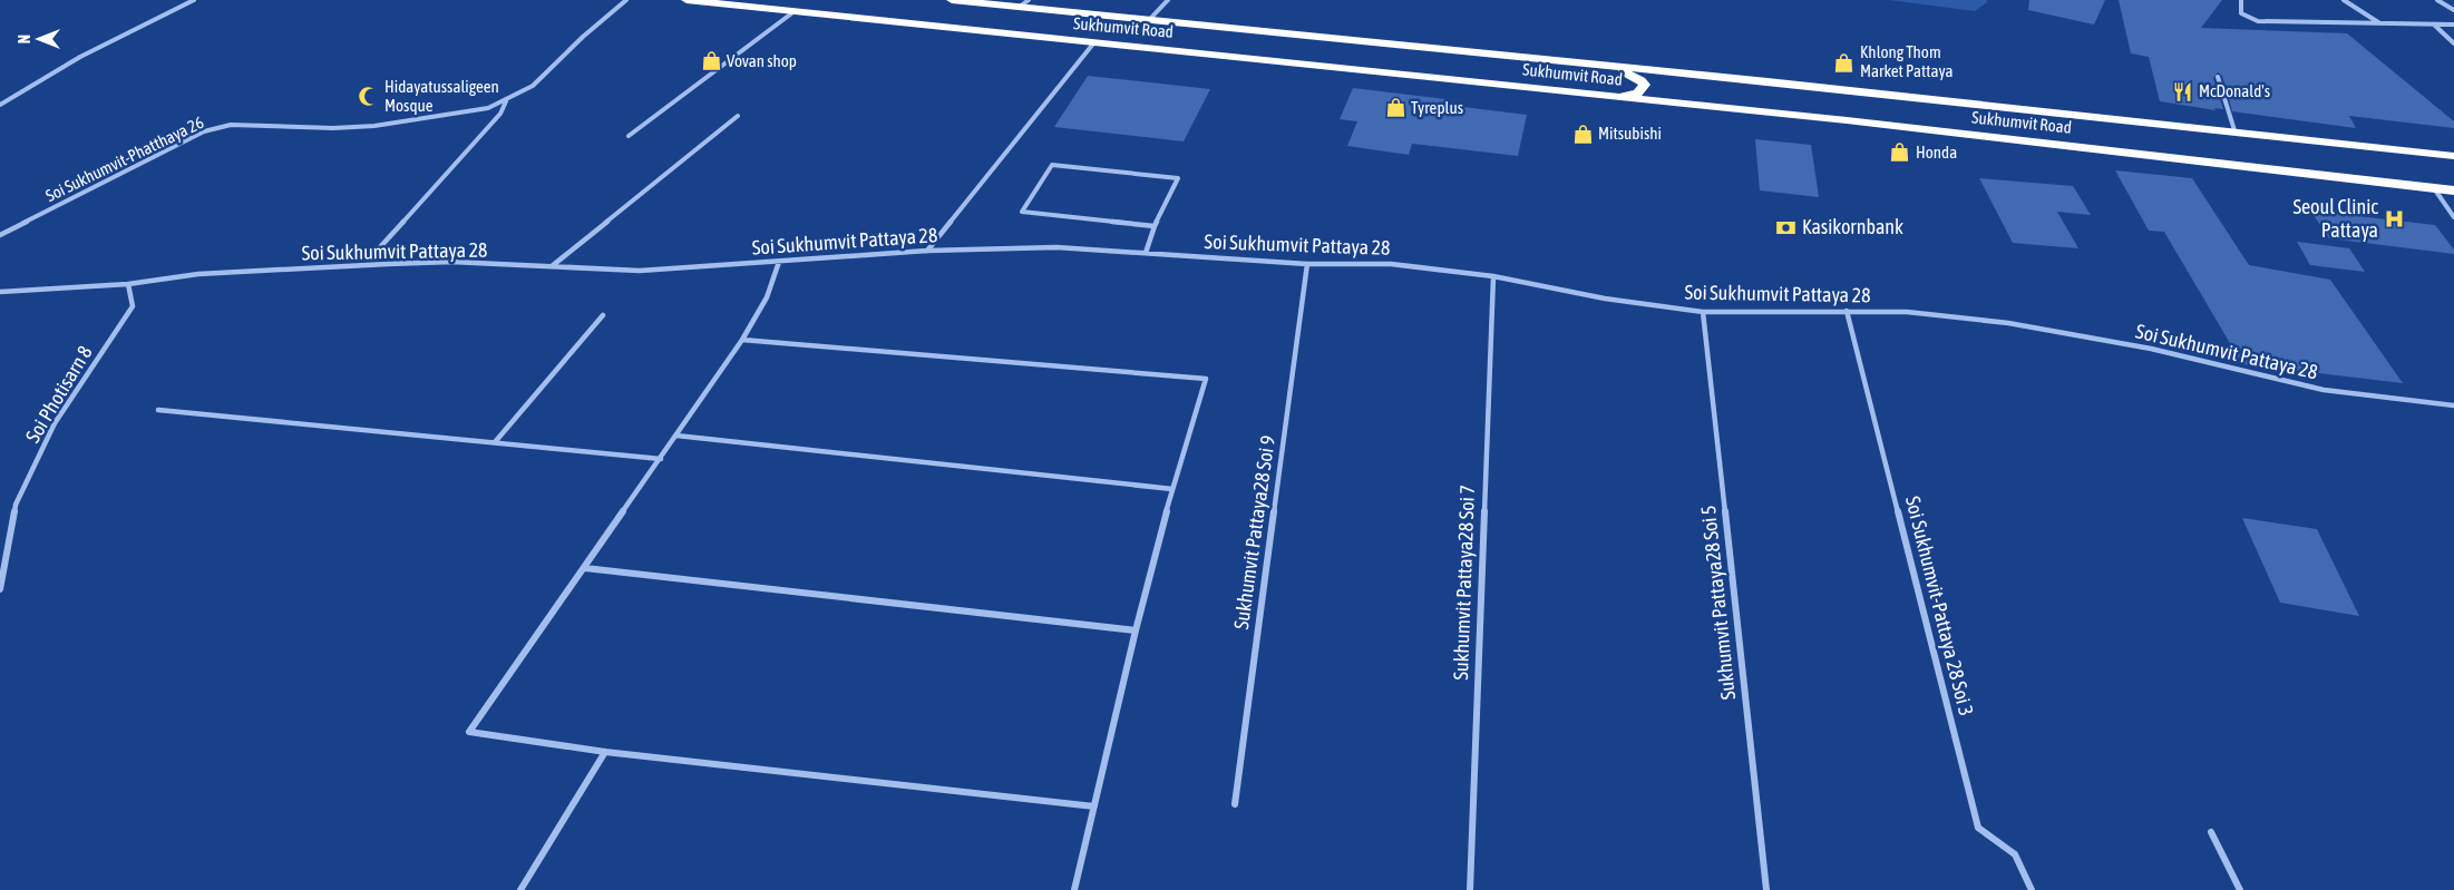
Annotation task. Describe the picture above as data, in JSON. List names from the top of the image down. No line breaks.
{"streets":{"highway":["Sukhumvit Road"],"street":["Soi Sukhumvit-Phatthaya 26","Soi Sukhumvit Pattaya 28","Soi Photisarn 8","Sukhumvit Pattaya28 Soi 9","Sukhumvit Pattaya28 Soi 7","Sukhumvit Pattaya28 Soi 5","Soi Sukhumvit-Pattaya 28 Soi 3"]},"crossings":[["Soi Sukhumvit Pattaya 28","Soi Photisarn 8"],["Soi Sukhumvit Pattaya 28","Sukhumvit Pattaya28 Soi 9"],["Soi Sukhumvit Pattaya 28","Sukhumvit Pattaya28 Soi 7"],["Soi Sukhumvit Pattaya 28","Sukhumvit Pattaya28 Soi 5"],["Soi Sukhumvit Pattaya 28","Soi Sukhumvit-Pattaya 28 Soi 3"]],"places":{"shop":["Vovan shop","Khlong Thom Market Pattaya","Tyreplus","Mitsubishi","Honda"],"restaurant":["McDonald's"],"mosque":["Hidayatussaligeen Mosque"],"hospital":["Seoul Clinic Pattaya"],"bank":["Kasikornbank"]},"north":"left"}
